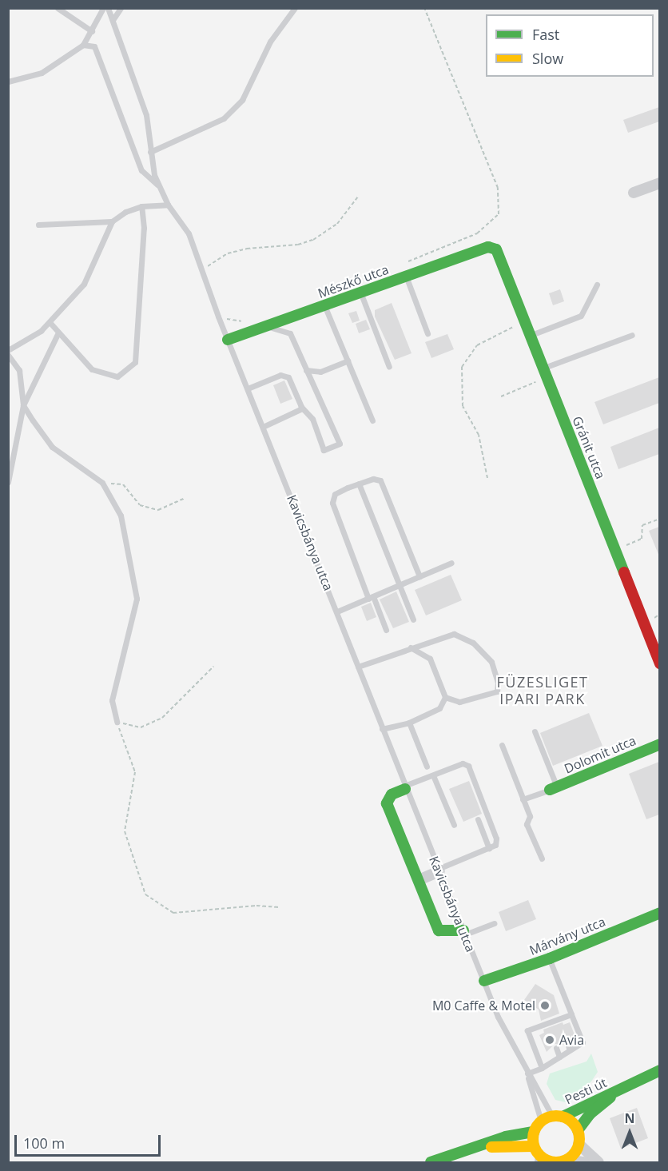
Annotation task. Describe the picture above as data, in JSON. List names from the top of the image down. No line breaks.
{"streets":{"street":["Mészkő utca","Gránit utca","Dolomit utca","Márvány utca","Pesti út"],"lane":["Kavicsbánya utca"]},"crossings":[["Mészkő utca","Gránit utca"],["Mészkő utca","Kavicsbánya utca"],["Kavicsbánya utca","Márvány utca"],["Kavicsbánya utca","Pesti út"]],"districts":["FÜZESLIGET IPARI PARK"],"places":["M0 Caffe & Motel","Avia"],"legend":["Fast","Slow"],"scale_bar":"100 m","north":"top"}
